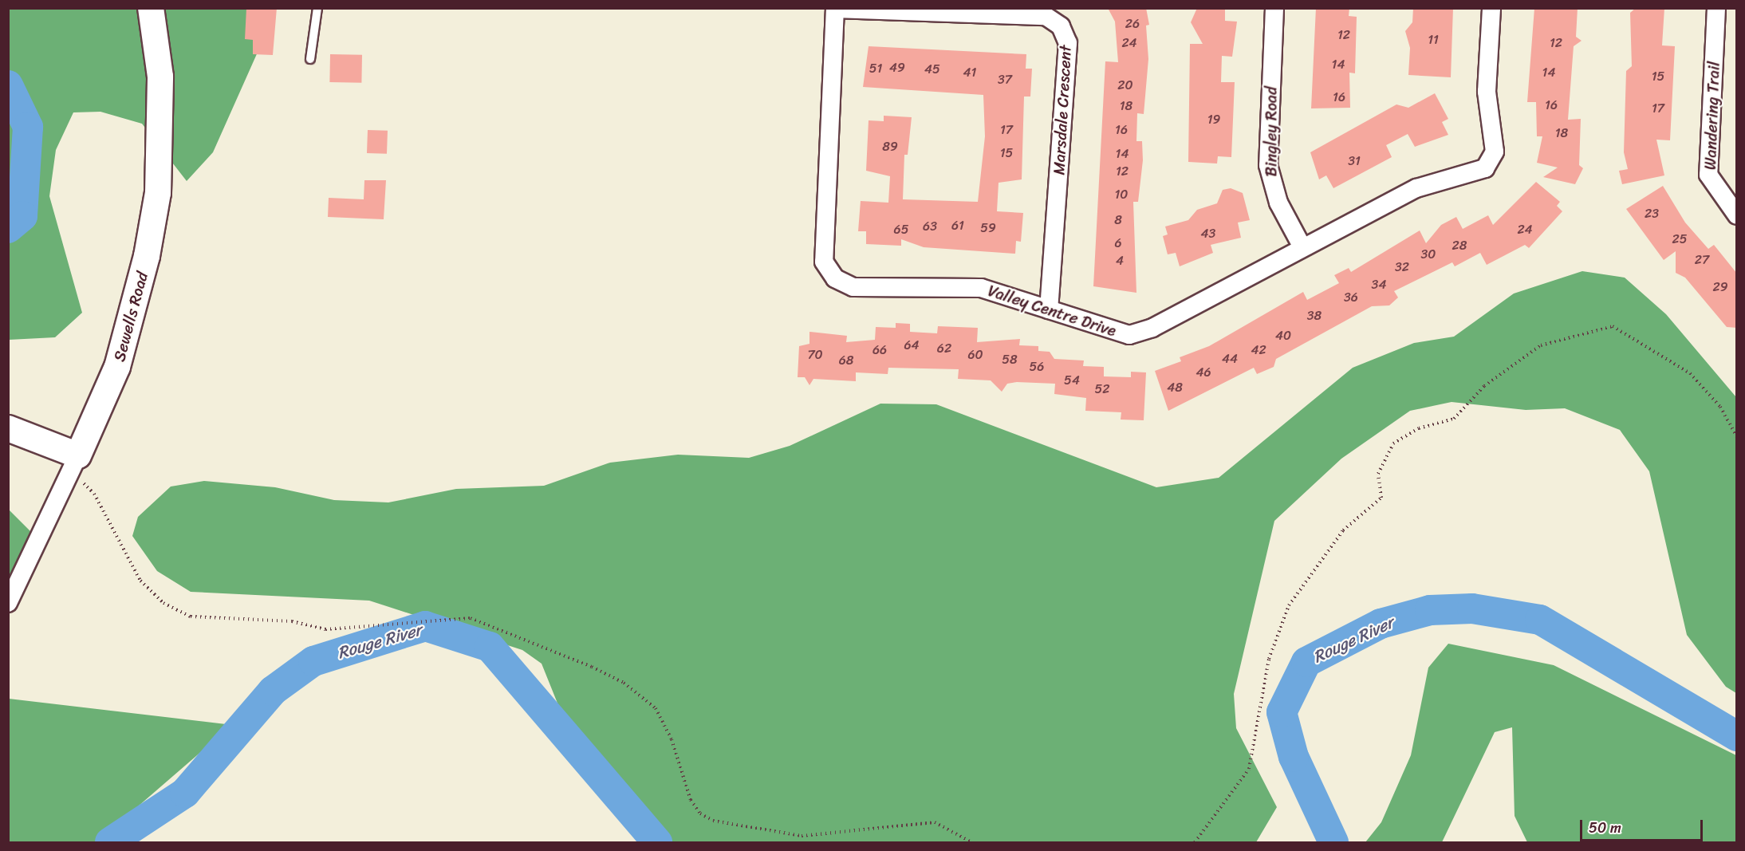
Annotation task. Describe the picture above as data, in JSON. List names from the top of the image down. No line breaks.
{"streets":{"street":["Marsdale Crescent","Wandering Trail","Bingley Road","Valley Centre Drive","Sewells Road"]},"crossings":[["Marsdale Crescent","Valley Centre Drive"],["Bingley Road","Valley Centre Drive"]],"water":["Rouge River"],"house_numbers":["26","12","11","24","12","14","49","51","45","41","14","15","37","20","16","16","18","17","19","17","16","18","89","15","14","31","12","10","23","8","61","63","59","65","24","43","25","6","28","30","27","4","32","34","29","36","38","40","64","62","66","42","70","60","44","58","68","56","46","54","48","52"],"scale_bar":"50 m"}
